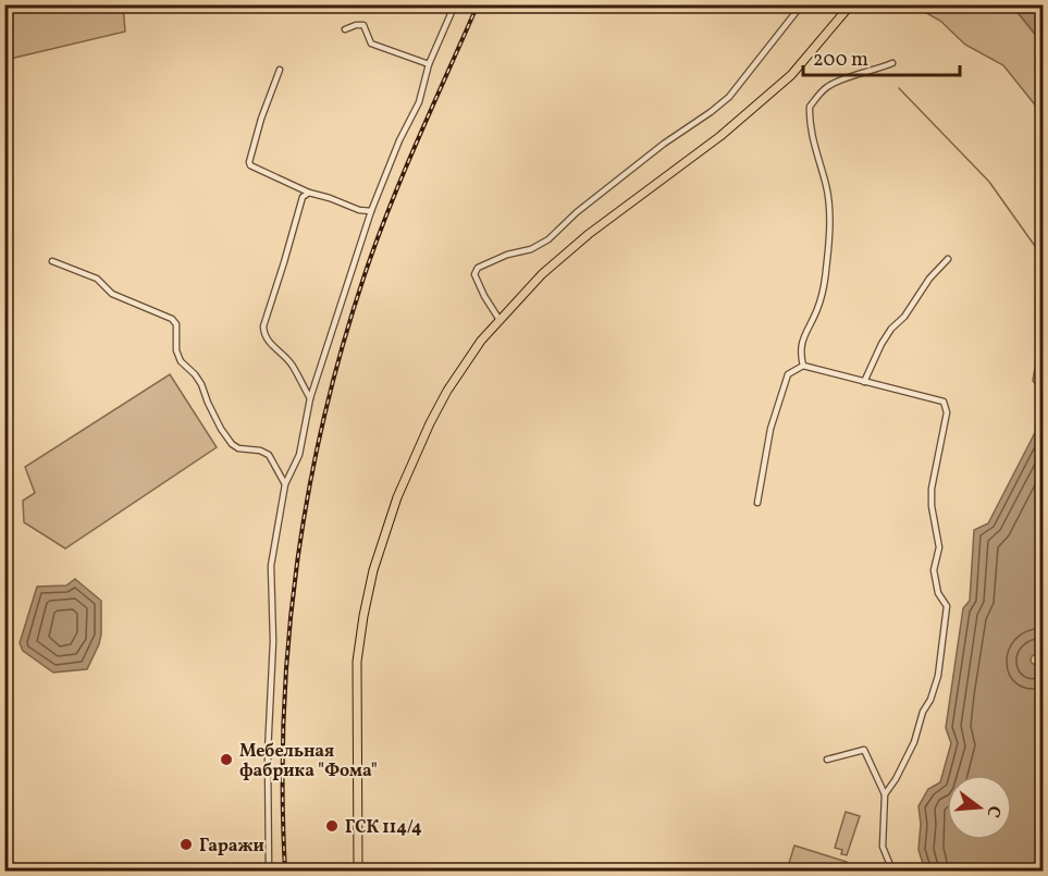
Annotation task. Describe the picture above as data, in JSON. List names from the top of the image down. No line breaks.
{"places":["Мебельная фабрика \"Фома\"","ГСК 114/4","Гаражи"],"scale_bar":"200 m","north":"right"}
